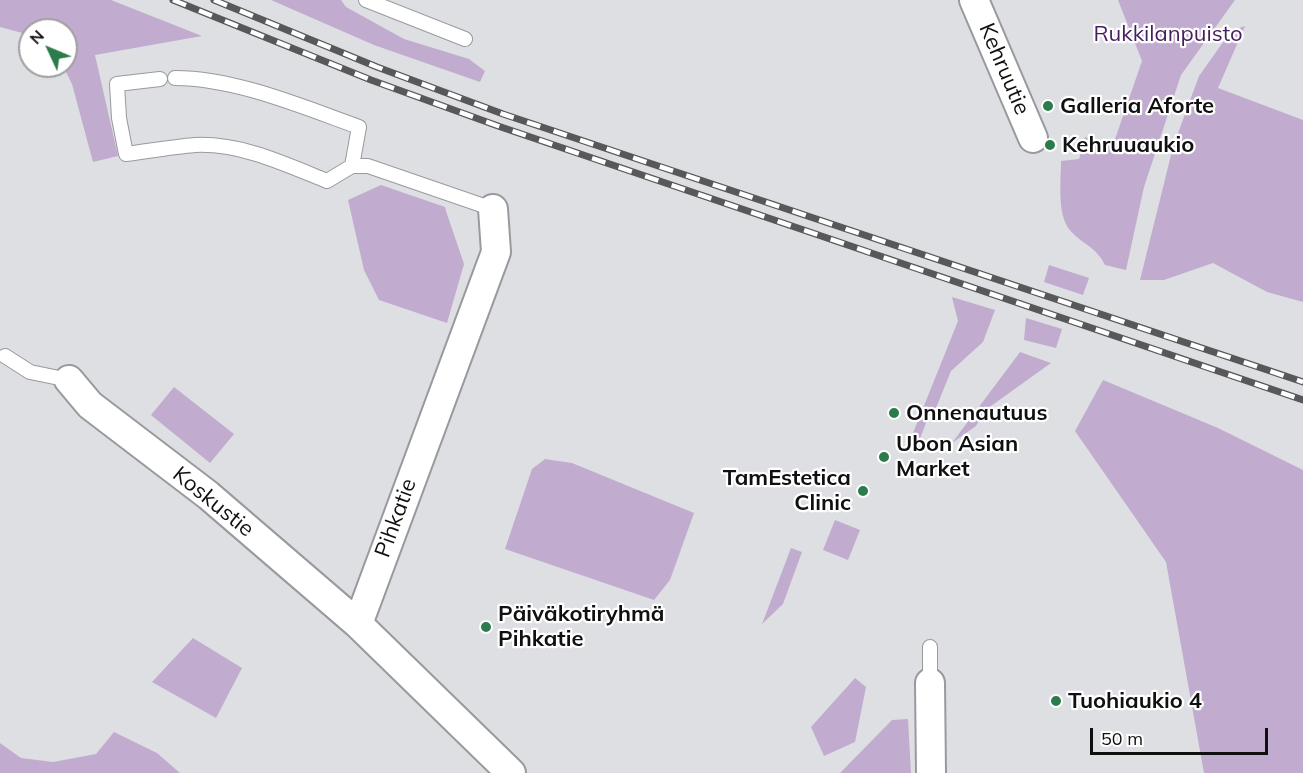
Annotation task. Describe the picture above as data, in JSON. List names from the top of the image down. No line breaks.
{"streets":{"street":["Kehruutie","Koskustie","Pihkatie"]},"crossings":[["Koskustie","Pihkatie"]],"parks":["Rukkilanpuisto"],"places":["Galleria Aforte","Kehruuaukio","Onnenautuus","Ubon Asian Market","TamEstetica Clinic","Päiväkotiryhmä Pihkatie","Tuohiaukio 4"],"scale_bar":"50 m","north":"top left"}
